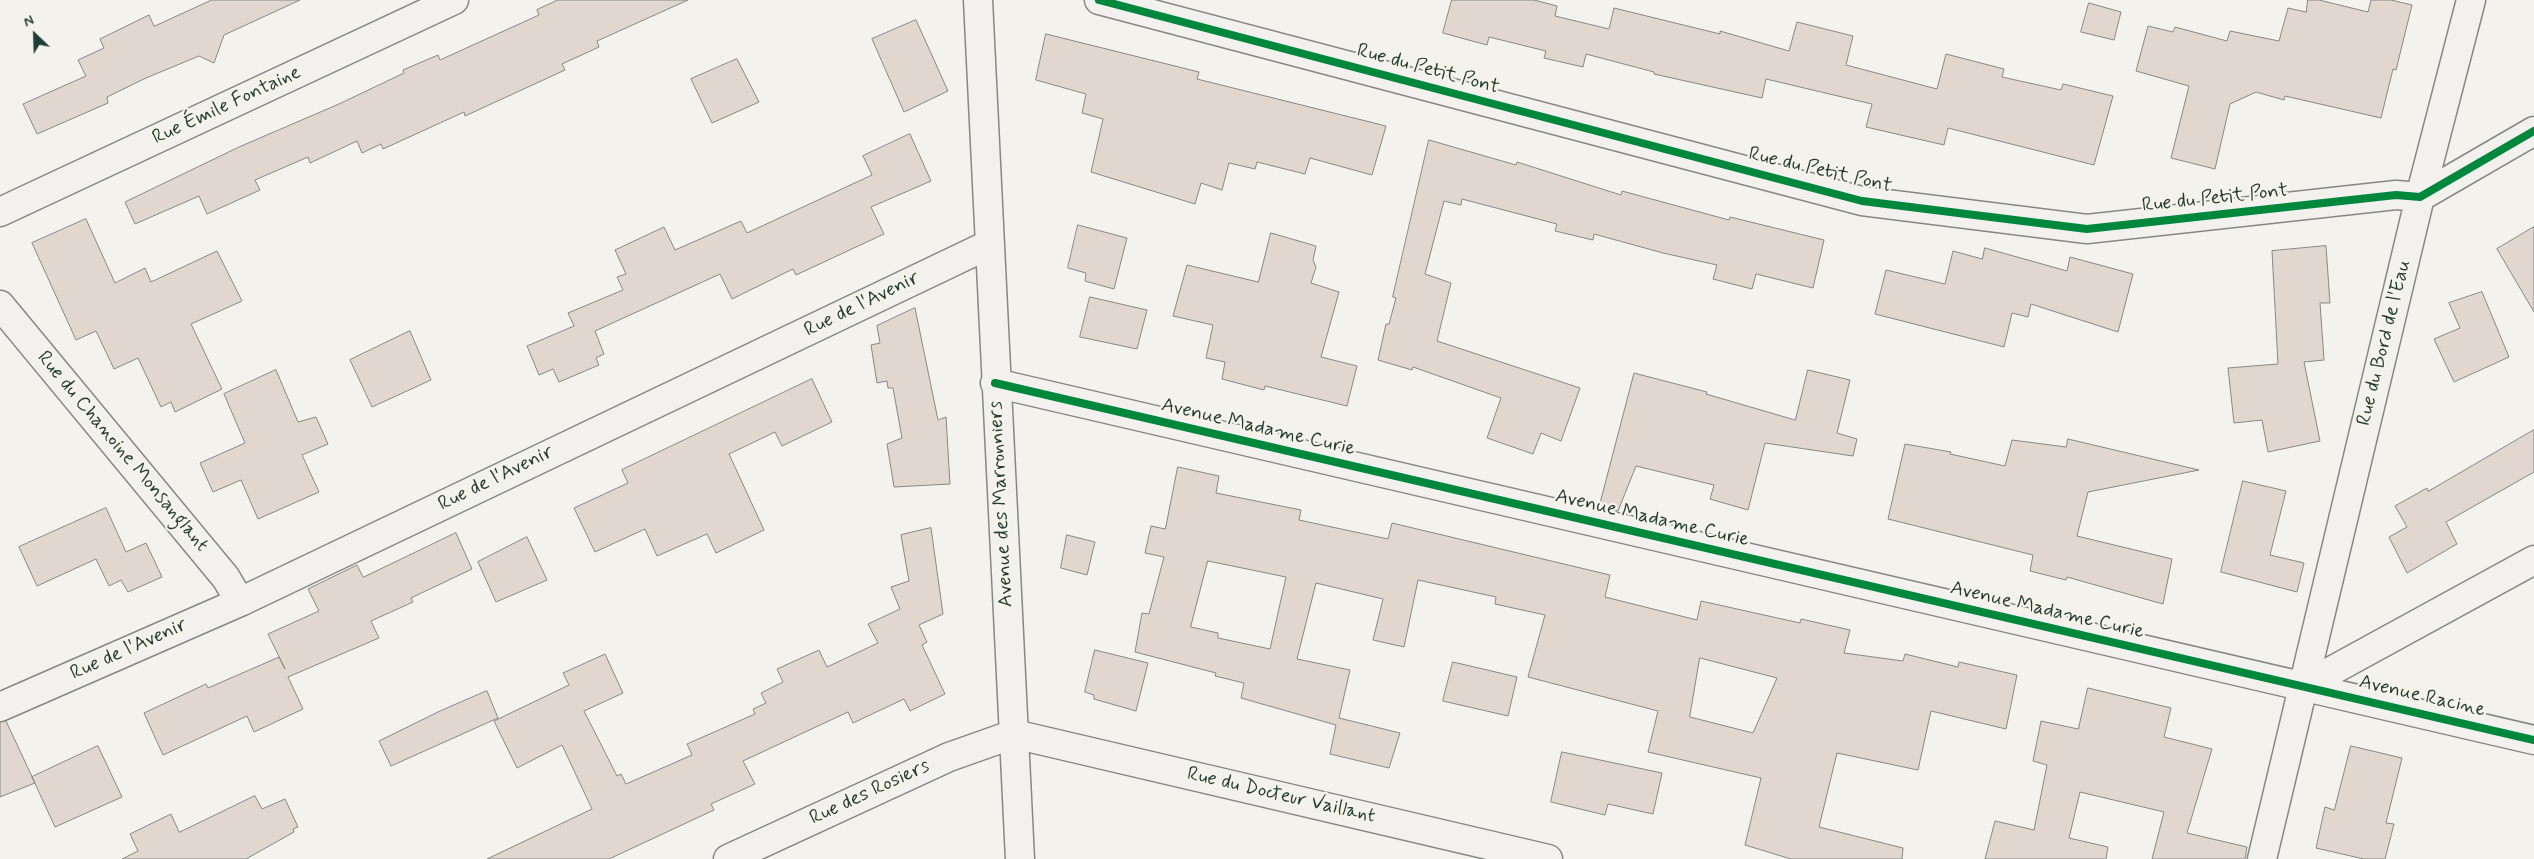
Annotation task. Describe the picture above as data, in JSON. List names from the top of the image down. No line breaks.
{"streets":{"street":["Rue du Petit Pont","Rue Émile Fontaine","Rue de l'Avenir","Rue du Bord de l'Eau","Avenue Madame Curie","Rue du Chanoine Monsanglant","Avenue des Marronniers","Avenue Racine","Rue des Rosiers","Rue du Docteur Vaillant"]},"crossings":[["Rue du Petit Pont","Rue du Bord de l'Eau"],["Rue de l'Avenir","Rue du Chanoine Monsanglant"],["Rue de l'Avenir","Avenue des Marronniers"],["Rue du Bord de l'Eau","Avenue Madame Curie"],["Rue du Bord de l'Eau","Avenue Racine"],["Avenue Madame Curie","Avenue des Marronniers"],["Avenue Madame Curie","Avenue Racine"],["Avenue des Marronniers","Rue des Rosiers"],["Avenue des Marronniers","Rue du Docteur Vaillant"],["Rue des Rosiers","Rue du Docteur Vaillant"]],"north":"top left"}
